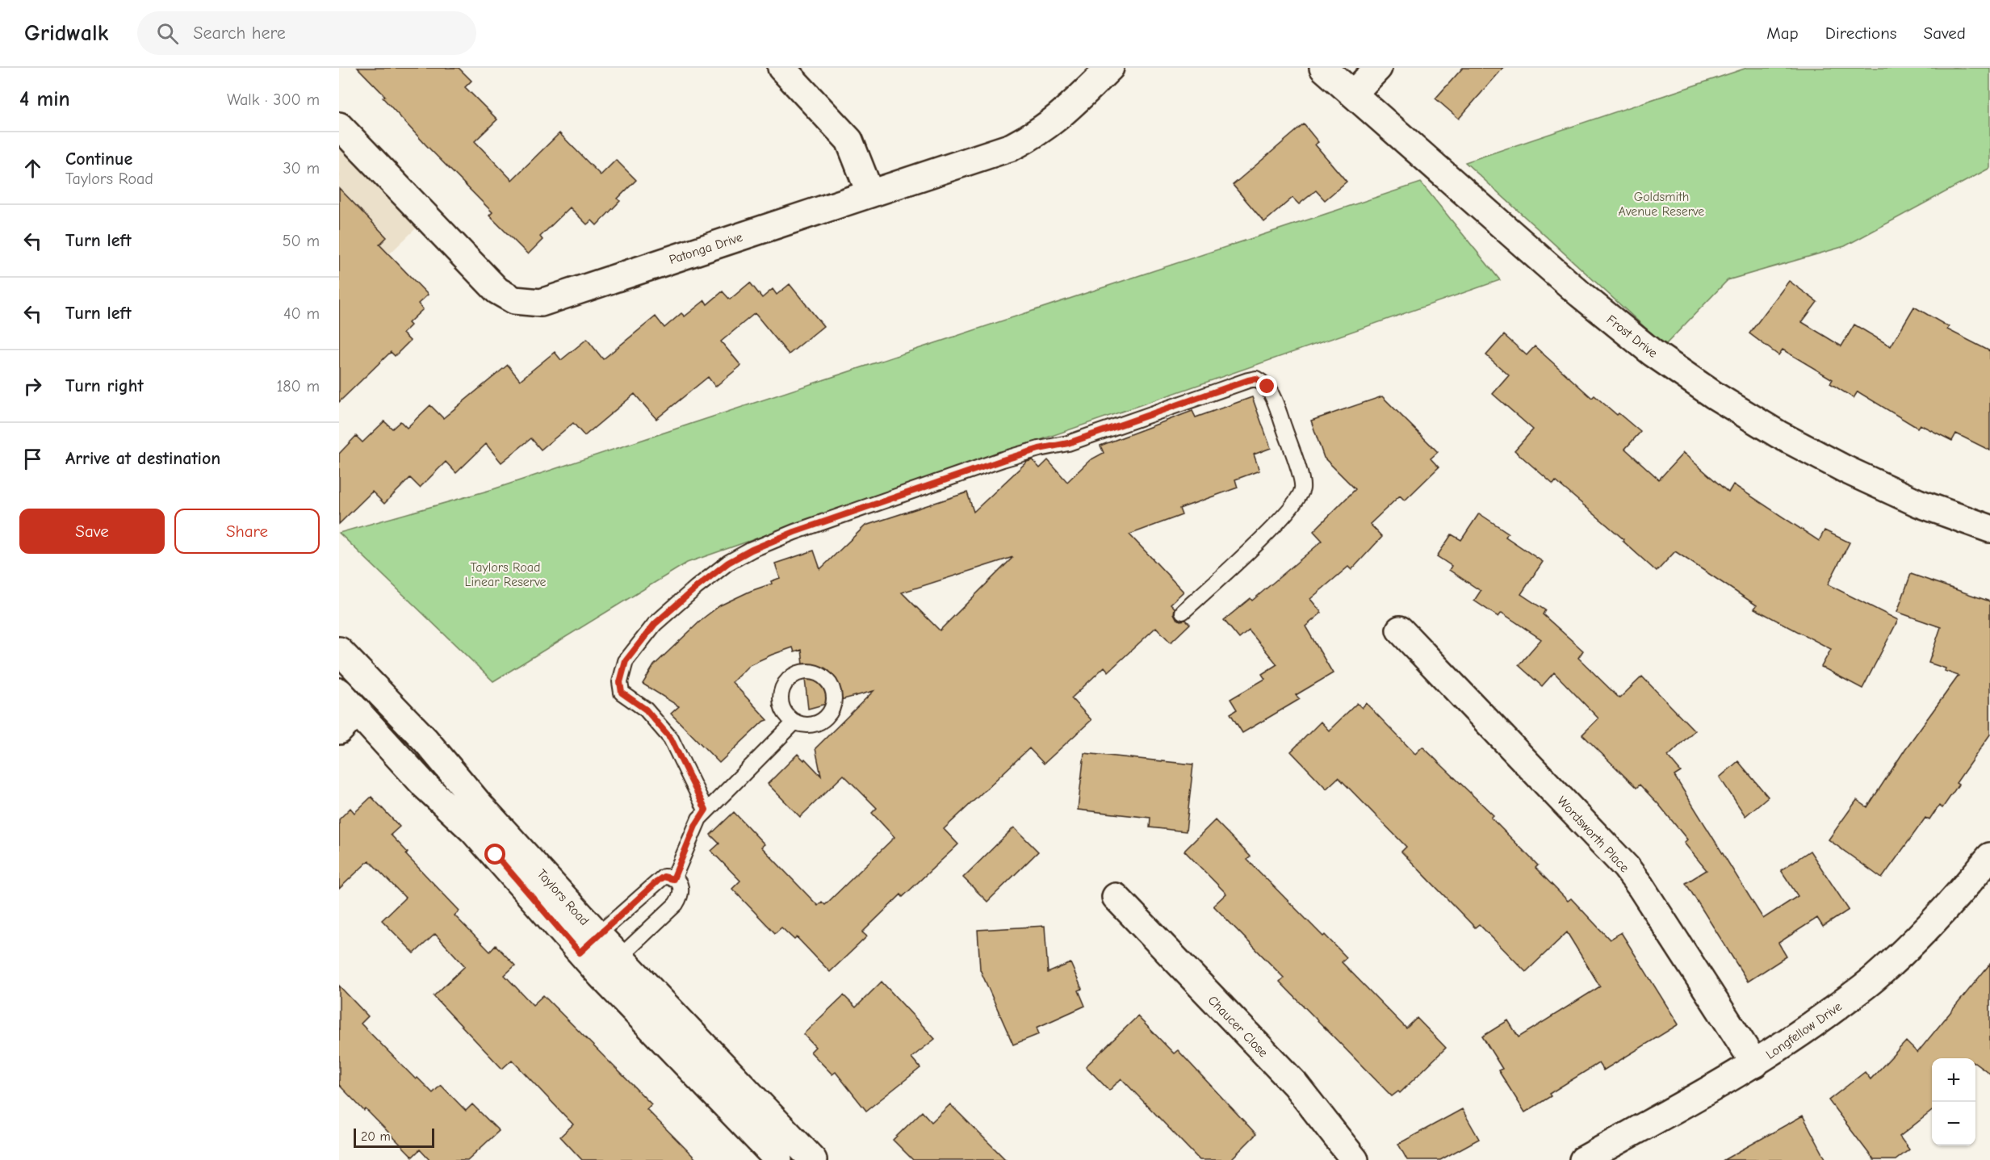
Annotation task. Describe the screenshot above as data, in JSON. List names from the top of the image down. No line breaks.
{"streets":{"street":["Patonga Drive","Frost Drive","Wordsworth Place","Taylors Road","Chaucer Close","Longfellow Drive"]},"crossings":[["Wordsworth Place","Longfellow Drive"]],"parks":["Goldsmith Avenue Reserve","Taylors Road Linear Reserve"],"scale_bar":"20 m","page":{"header":"Gridwalk","search":"Search here","nav":["Map","Directions","Saved"],"heading":["4 min","Walk · 300 m"],"list":[["Continue","Taylors Road","30 m"],["Turn left","50 m"],["Turn left","40 m"],["Turn right","180 m"],"Arrive at destination"],"buttons":["Save","Share"],"map_buttons":["+","−"],"scale":"20 m"}}
